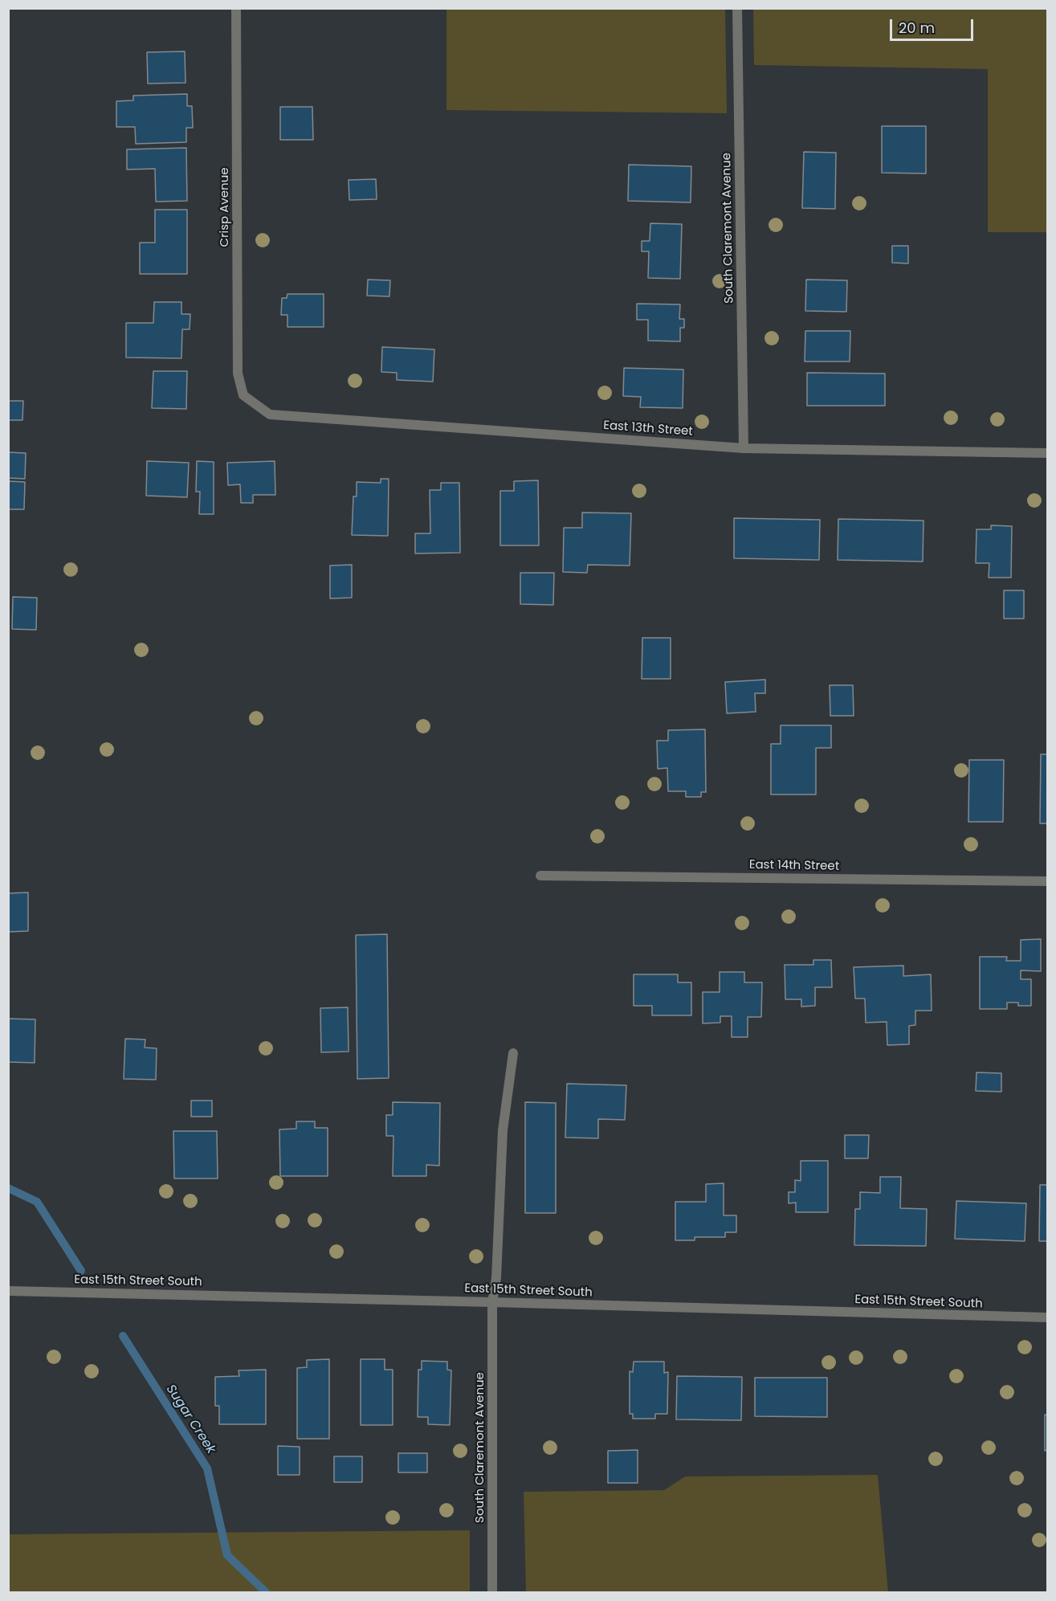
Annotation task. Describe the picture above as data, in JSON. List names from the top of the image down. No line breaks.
{"streets":{"street":["Crisp Avenue","South Claremont Avenue","East 13th Street","East 14th Street","East 15th Street South"]},"crossings":[["Crisp Avenue","East 13th Street"],["South Claremont Avenue","East 13th Street"],["South Claremont Avenue","East 15th Street South"]],"water":["Sugar Creek"],"scale_bar":"20 m"}
